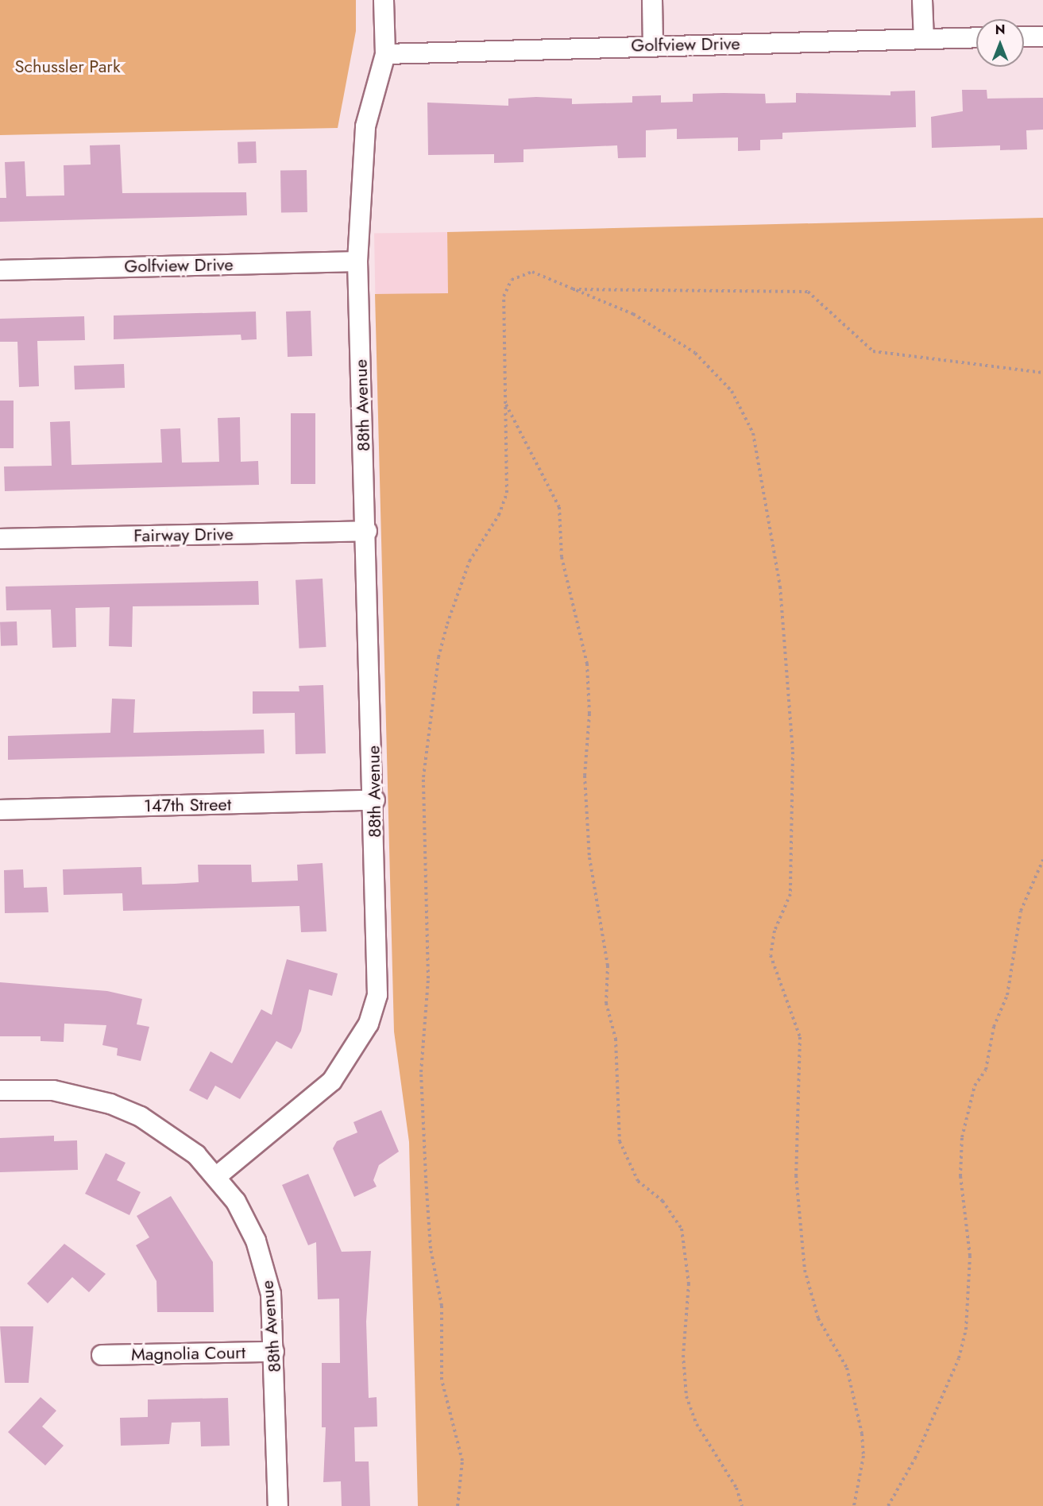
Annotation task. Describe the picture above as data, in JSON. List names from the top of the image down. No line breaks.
{"streets":{"street":["Golfview Drive","88th Avenue","Fairway Drive","147th Street","Magnolia Court"]},"crossings":[["Golfview Drive","88th Avenue"],["88th Avenue","Fairway Drive"],["88th Avenue","147th Street"],["88th Avenue","Magnolia Court"]],"parks":["Schussler Park"],"north":"top"}
